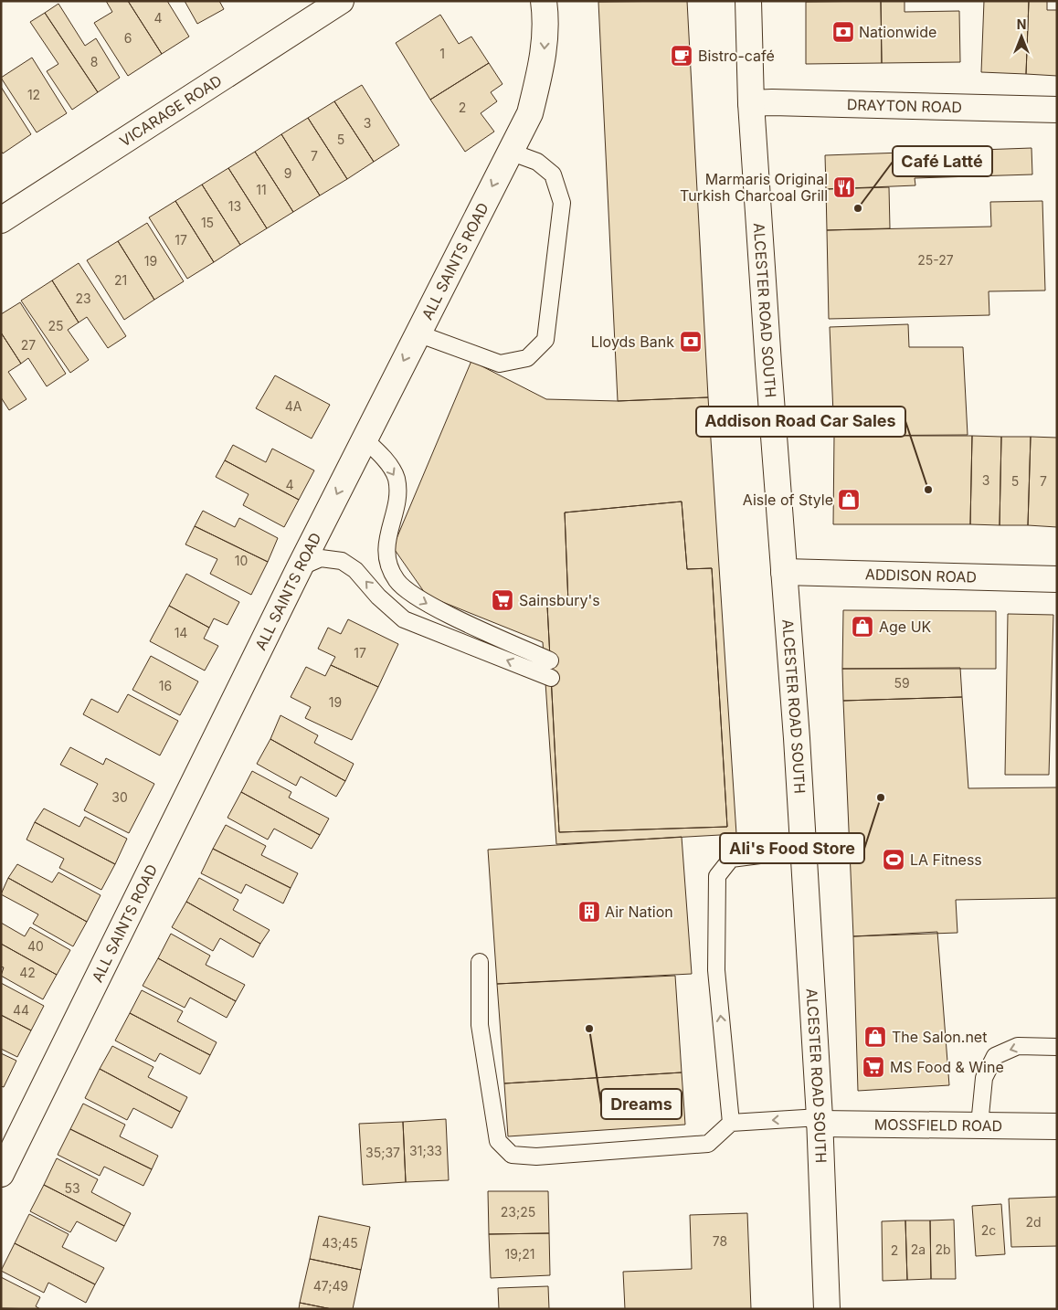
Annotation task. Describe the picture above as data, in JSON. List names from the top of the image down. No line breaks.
{"streets":{"main road":["DRAYTON ROAD","VICARAGE ROAD","ALL SAINTS ROAD","ALCESTER ROAD SOUTH","ADDISON ROAD","MOSSFIELD ROAD"]},"crossings":[["DRAYTON ROAD","ALCESTER ROAD SOUTH"],["ALCESTER ROAD SOUTH","ADDISON ROAD"],["ALCESTER ROAD SOUTH","MOSSFIELD ROAD"]],"one_way":["ALL SAINTS ROAD"],"places":{"bank":["Nationwide","Lloyds Bank"],"cafe":["Bistro-café"],"restaurant":["Marmaris Original Turkish Charcoal Grill"],"other":["Café Latté","Addison Road Car Sales","Ali's Food Store","Dreams"],"shop":["Aisle of Style","Age UK","The Salon.net"],"supermarket":["Sainsbury's","MS Food & Wine"],"sports":["LA Fitness"],"building":["Air Nation"]},"house_numbers":["4","6","1","8","12","2","3","5","7","9","11","13","15","17","25-27","19","21","23","25","27","4A","3","5","7","4","10","14","17","59","16","19","30","40","42","44","31;33","35;37","53","23;25","2d","2c","78","43;45","2a","2b","2","19;21","47;49"],"north":"top"}
